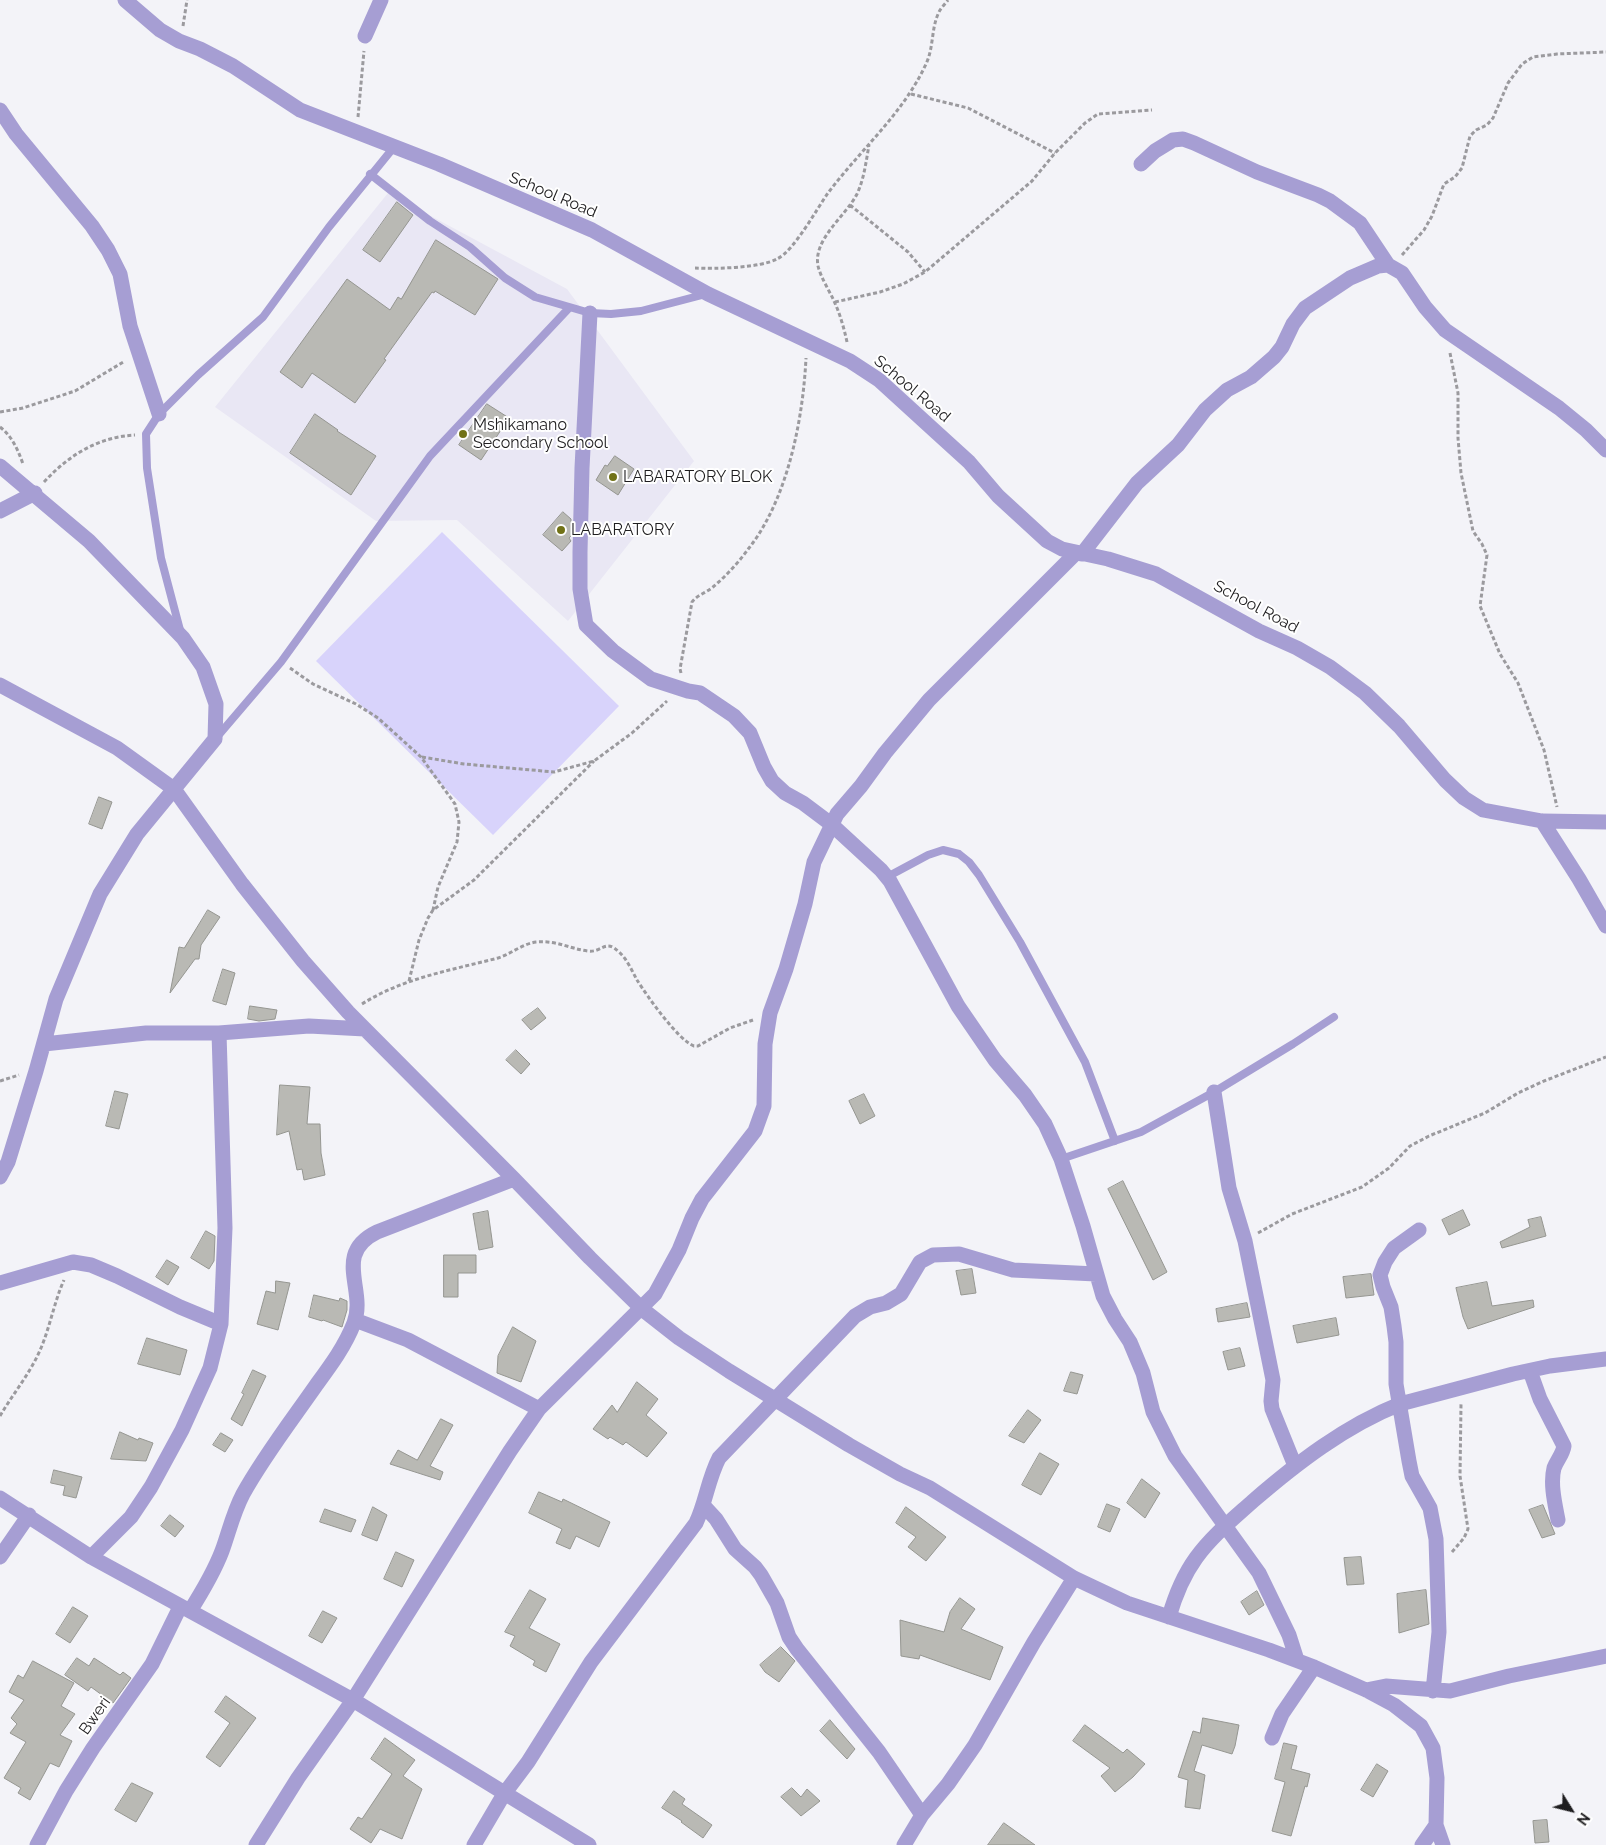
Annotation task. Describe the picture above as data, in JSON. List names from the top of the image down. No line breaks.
{"streets":{"street":["School Road","Bweri"]},"places":["Mshikamano Secondary School","LABARATORY BLOK","LABARATORY"],"north":"bottom right"}
